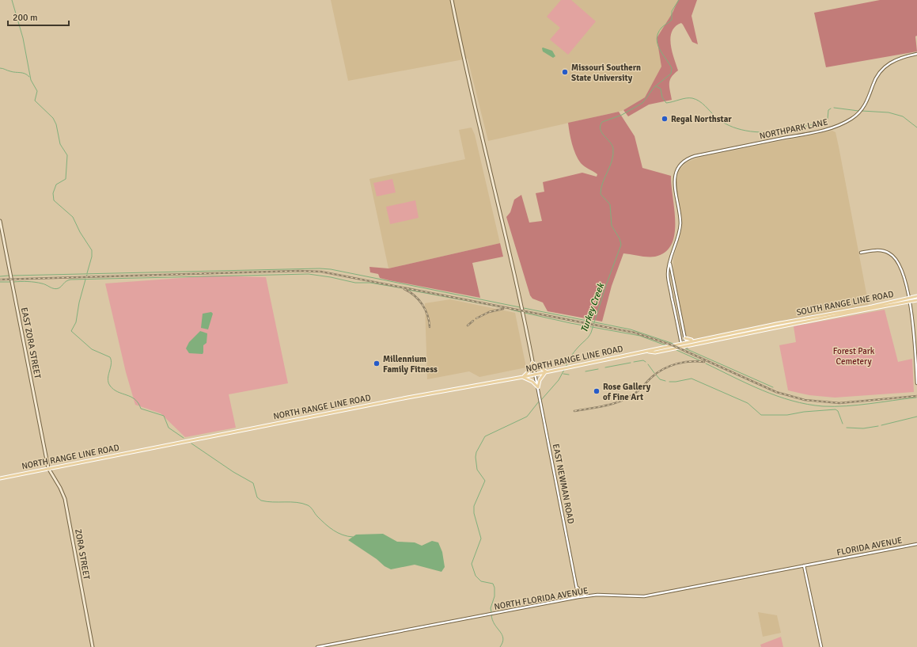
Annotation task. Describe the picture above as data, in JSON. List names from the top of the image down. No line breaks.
{"streets":{"main road":["SOUTH RANGE LINE ROAD","EAST ZORA STREET","NORTH RANGE LINE ROAD","ZORA STREET"],"street":["NORTHPARK LANE","EAST NEWMAN ROAD","FLORIDA AVENUE","NORTH FLORIDA AVENUE"]},"crossings":[["SOUTH RANGE LINE ROAD","NORTH RANGE LINE ROAD"],["EAST ZORA STREET","NORTH RANGE LINE ROAD"],["EAST ZORA STREET","ZORA STREET"],["NORTH RANGE LINE ROAD","EAST NEWMAN ROAD"],["NORTH RANGE LINE ROAD","ZORA STREET"],["EAST NEWMAN ROAD","NORTH FLORIDA AVENUE"],["FLORIDA AVENUE","NORTH FLORIDA AVENUE"]],"water":["Turkey Creek"],"parks":["Forest Park Cemetery"],"places":["Missouri Southern State University","Regal Northstar","Millennium Family Fitness","Rose Gallery of Fine Art"],"scale_bar":"200 m"}
